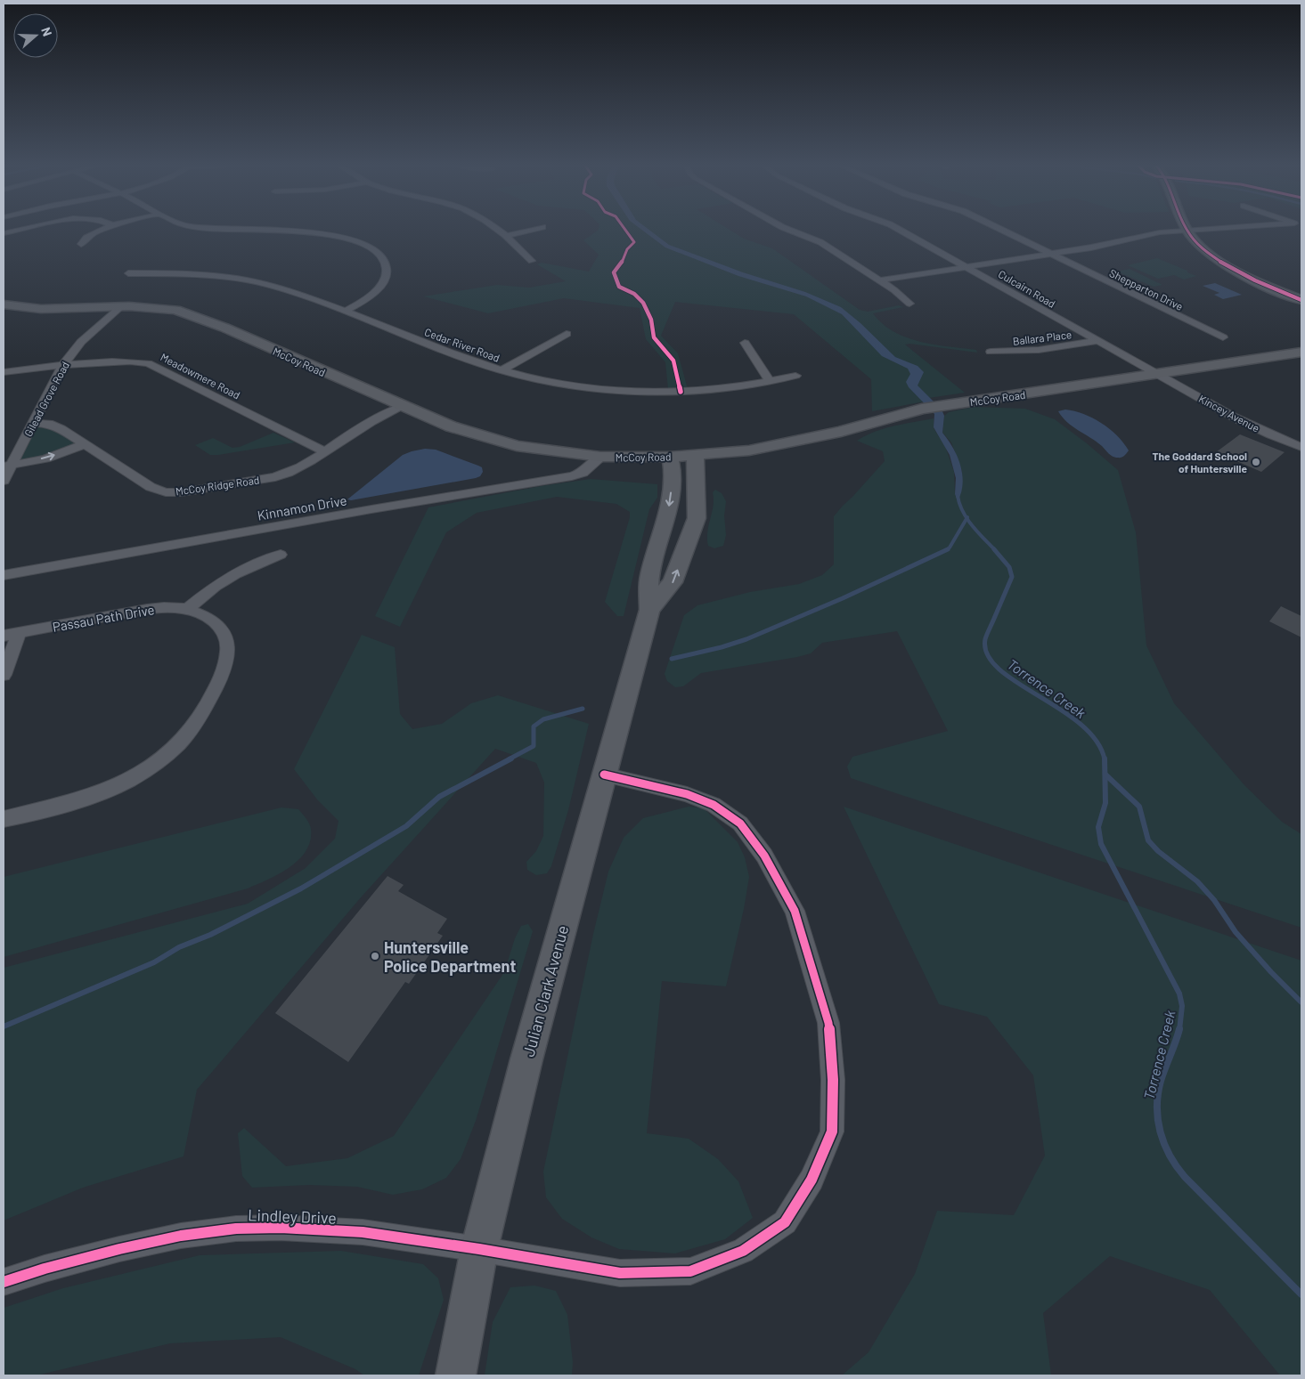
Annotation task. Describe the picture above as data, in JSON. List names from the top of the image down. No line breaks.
{"streets":{"main road":["McCoy Road","Julian Clark Avenue"],"street":["Culcairn Road","Shepparton Drive","Ballara Place","Cedar River Road","Meadowmere Road","Gilead Grove Road","Kincey Avenue","McCoy Ridge Road","Kinnamon Drive","Passau Path Drive","Lindley Drive"]},"crossings":[["Culcairn Road","Ballara Place"],["Culcairn Road","McCoy Road"],["Culcairn Road","Kincey Avenue"],["McCoy Road","Gilead Grove Road"],["McCoy Road","Kincey Avenue"],["McCoy Road","McCoy Ridge Road"],["McCoy Road","Kinnamon Drive"],["McCoy Road","Julian Clark Avenue"],["Meadowmere Road","Gilead Grove Road"],["Meadowmere Road","McCoy Ridge Road"],["Gilead Grove Road","McCoy Ridge Road"],["Julian Clark Avenue","Lindley Drive"]],"water":["Torrence Creek"],"places":["The Goddard School of Huntersville","Huntersville Police Department"],"north":"right"}
